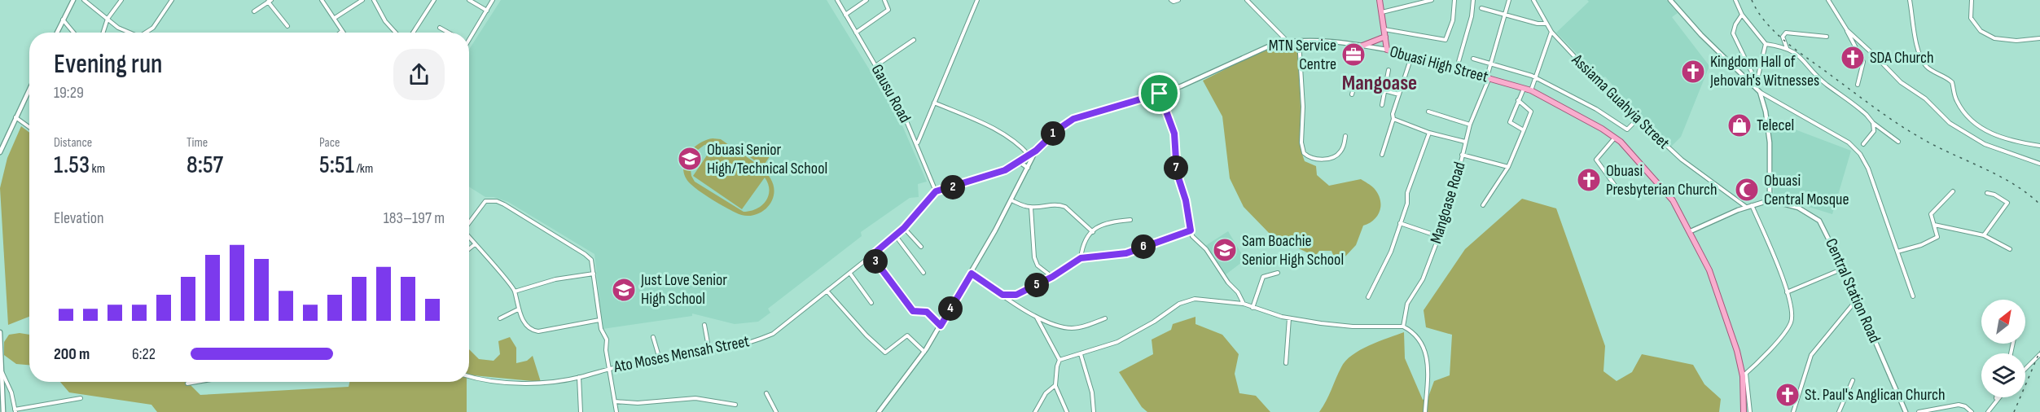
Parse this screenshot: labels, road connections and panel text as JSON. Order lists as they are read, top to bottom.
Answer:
{
  "streets": {
    "main road": ["Obuasi High Street"],
    "street": [
      "Gausu Road",
      "Assiama Guahyia Street",
      "Mangoase Road",
      "Central Station Road",
      "Ato Moses Mensah Street"
    ]
  },
  "crossings": [
    ["Obuasi High Street", "Mangoase Road"],
    ["Gausu Road", "Ato Moses Mensah Street"]
  ],
  "districts": ["Mangoase"],
  "places": {
    "office": ["MTN Service Centre"],
    "church": [
      "SDA Church",
      "Kingdom Hall of Jehovah's Witnesses",
      "Obuasi Presbyterian Church",
      "St. Paul's Anglican Church"
    ],
    "shop": ["Telecel"],
    "school or university": ["Obuasi Senior High/Technical School", "Sam Boachie Senior High School", "Just Love Senior High School"],
    "mosque": ["Obuasi Central Mosque"]
  },
  "north": "top right",
  "page": {
    "heading": ["Evening run", "19:29"],
    "stats": [
      ["Distance", "1.53 km"],
      ["Time", "8:57"],
      ["Pace", "5:51 /km"]
    ],
    "pins": [
      "1",
      "7",
      "2",
      "6",
      "3",
      "5",
      "4"
    ],
    "chart": ["Elevation", "183–197 m"],
    "list": [
      {
        "name": "200 m",
        "note": "6:22"
      }
    ]
  }
}
